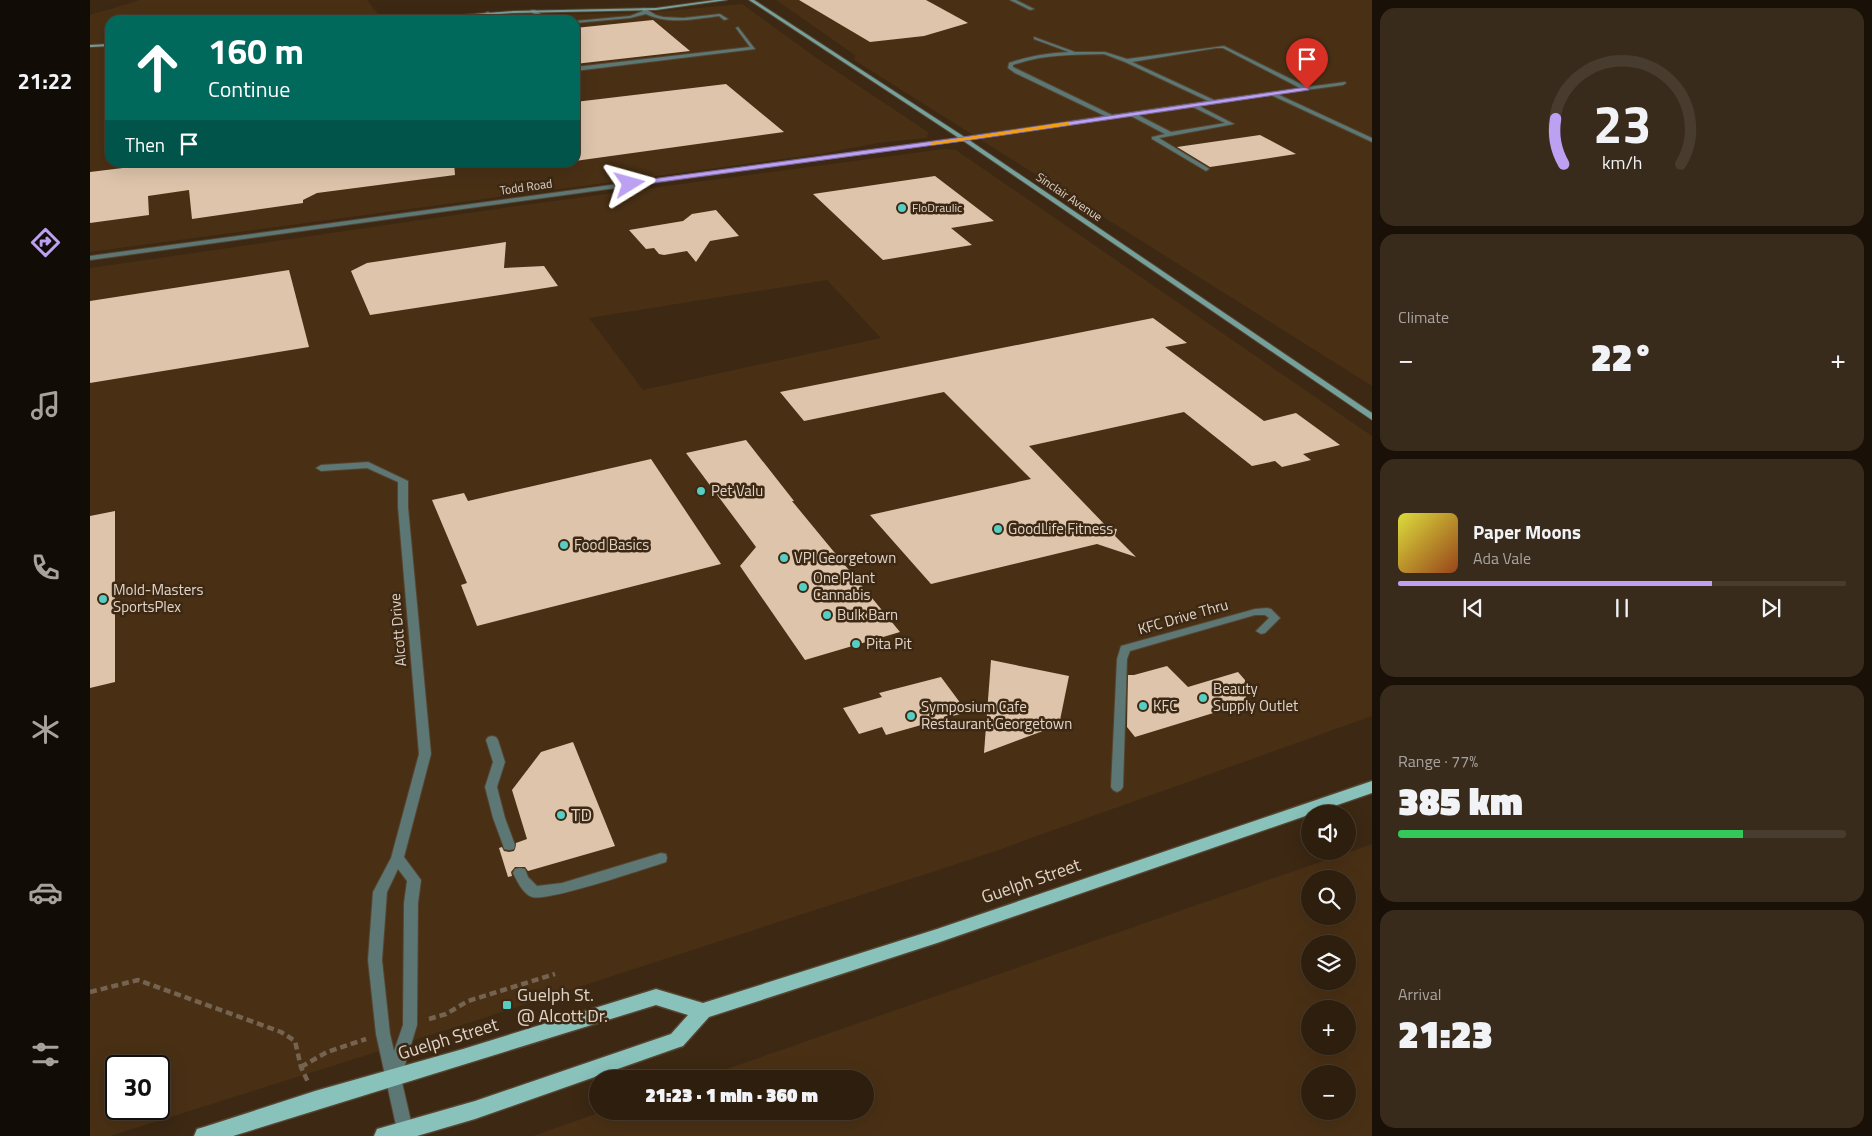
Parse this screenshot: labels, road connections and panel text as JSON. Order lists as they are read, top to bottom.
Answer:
{
  "streets": {
    "main road": ["Guelph Street"],
    "street": [
      "Todd Road",
      "Sinclair Avenue",
      "KFC Drive Thru",
      "Alcott Drive"
    ]
  },
  "crossings": [
    ["Todd Road", "Sinclair Avenue"],
    ["Alcott Drive", "Guelph Street"]
  ],
  "places": {
    "other": [
      "FloDraulic",
      "Pet Valu",
      "GoodLife Fitness",
      "Food Basics",
      "VPI Georgetown",
      "One Plant Cannabis",
      "Mold-Masters SportsPlex",
      "Bulk Barn",
      "Pita Pit",
      "Beauty Supply Outlet",
      "KFC",
      "Symposium Cafe Restaurant Georgetown",
      "TD"
    ],
    "transit": ["Guelph St. @ Alcott Dr."]
  },
  "page": {
    "tabs": "21:22",
    "turn": ["160 m", "Continue"],
    "then": "Then",
    "tile": [
      "Climate",
      ["Range · 77%", "385 km"],
      ["Arrival", "21:23"]
    ],
    "heat": ["−", "22°", "+"],
    "song": ["Paper Moons", "Ada Vale"],
    "map_buttons": ["+", "−"],
    "limit": "30",
    "trip": "21:23 · 1 min · 360 m",
    "gauge": ["23", "km/h"]
  }
}
